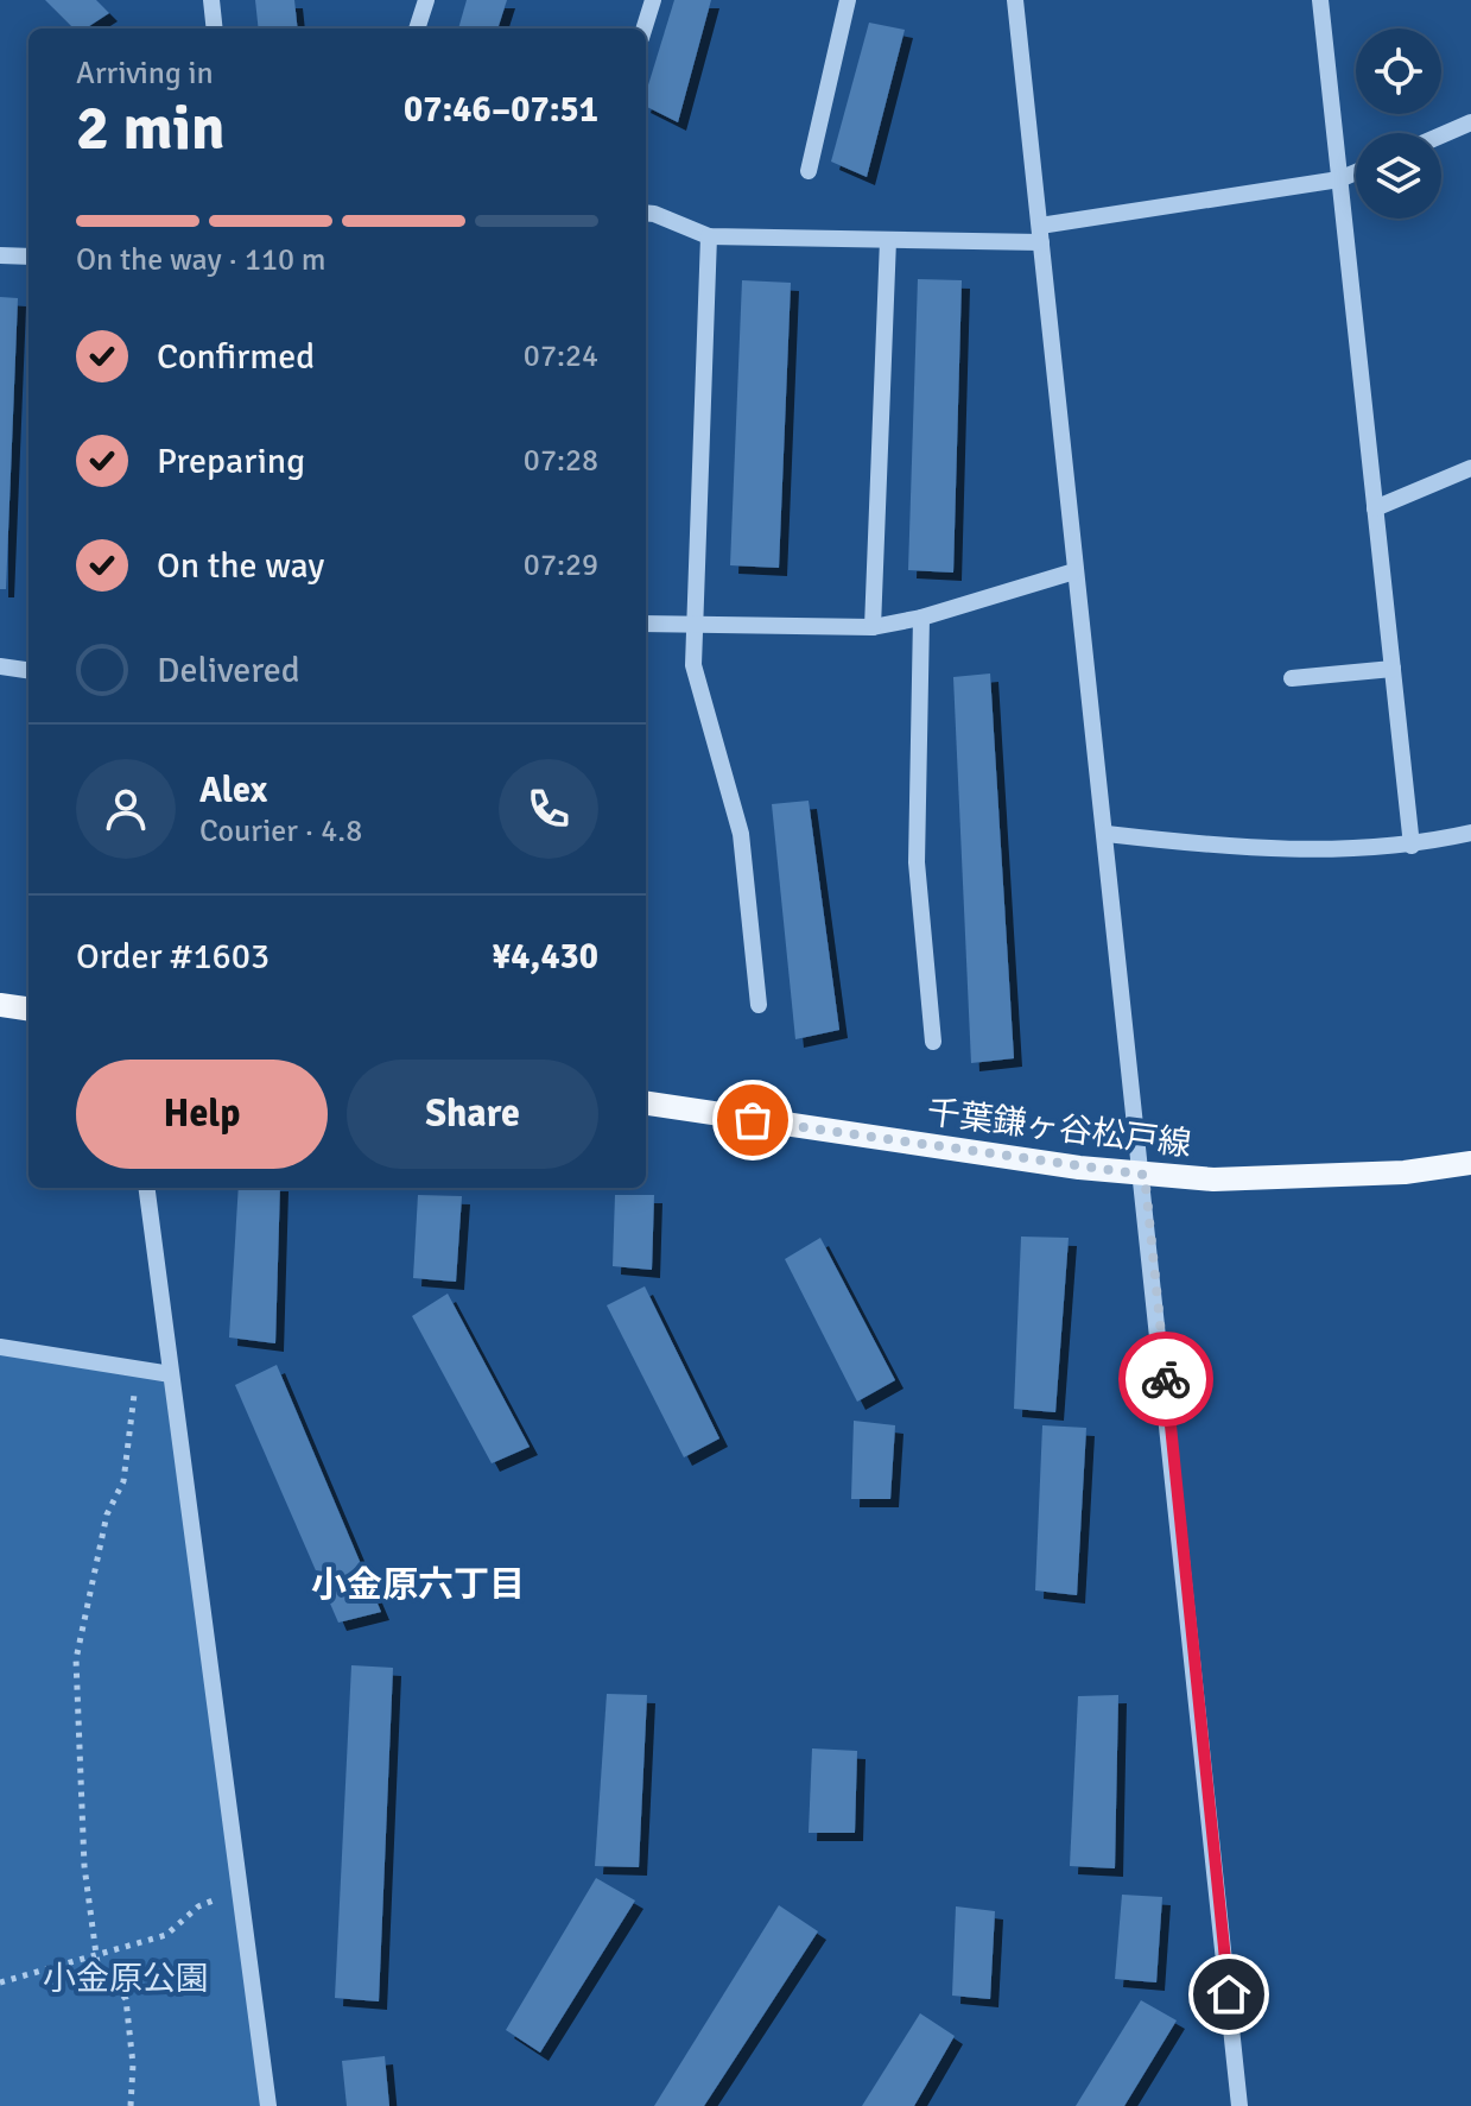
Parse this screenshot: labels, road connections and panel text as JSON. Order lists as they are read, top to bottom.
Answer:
{
  "streets": {
    "main road": ["千葉鎌ヶ谷松戸線"]
  },
  "districts": ["小金原六丁目"],
  "parks": ["小金原公園"],
  "page": {
    "heading": ["2 min", "Arriving in", "07:46–07:51"],
    "panel": [
      "Alex",
      "Courier · 4.8",
      "Order #1603",
      "¥4,430"
    ],
    "bar": "On the way · 110 m",
    "list": [
      ["Confirmed", "07:24"],
      ["Preparing", "07:28"],
      ["On the way", "07:29"],
      "Delivered"
    ],
    "buttons": ["Help", "Share"]
  }
}
